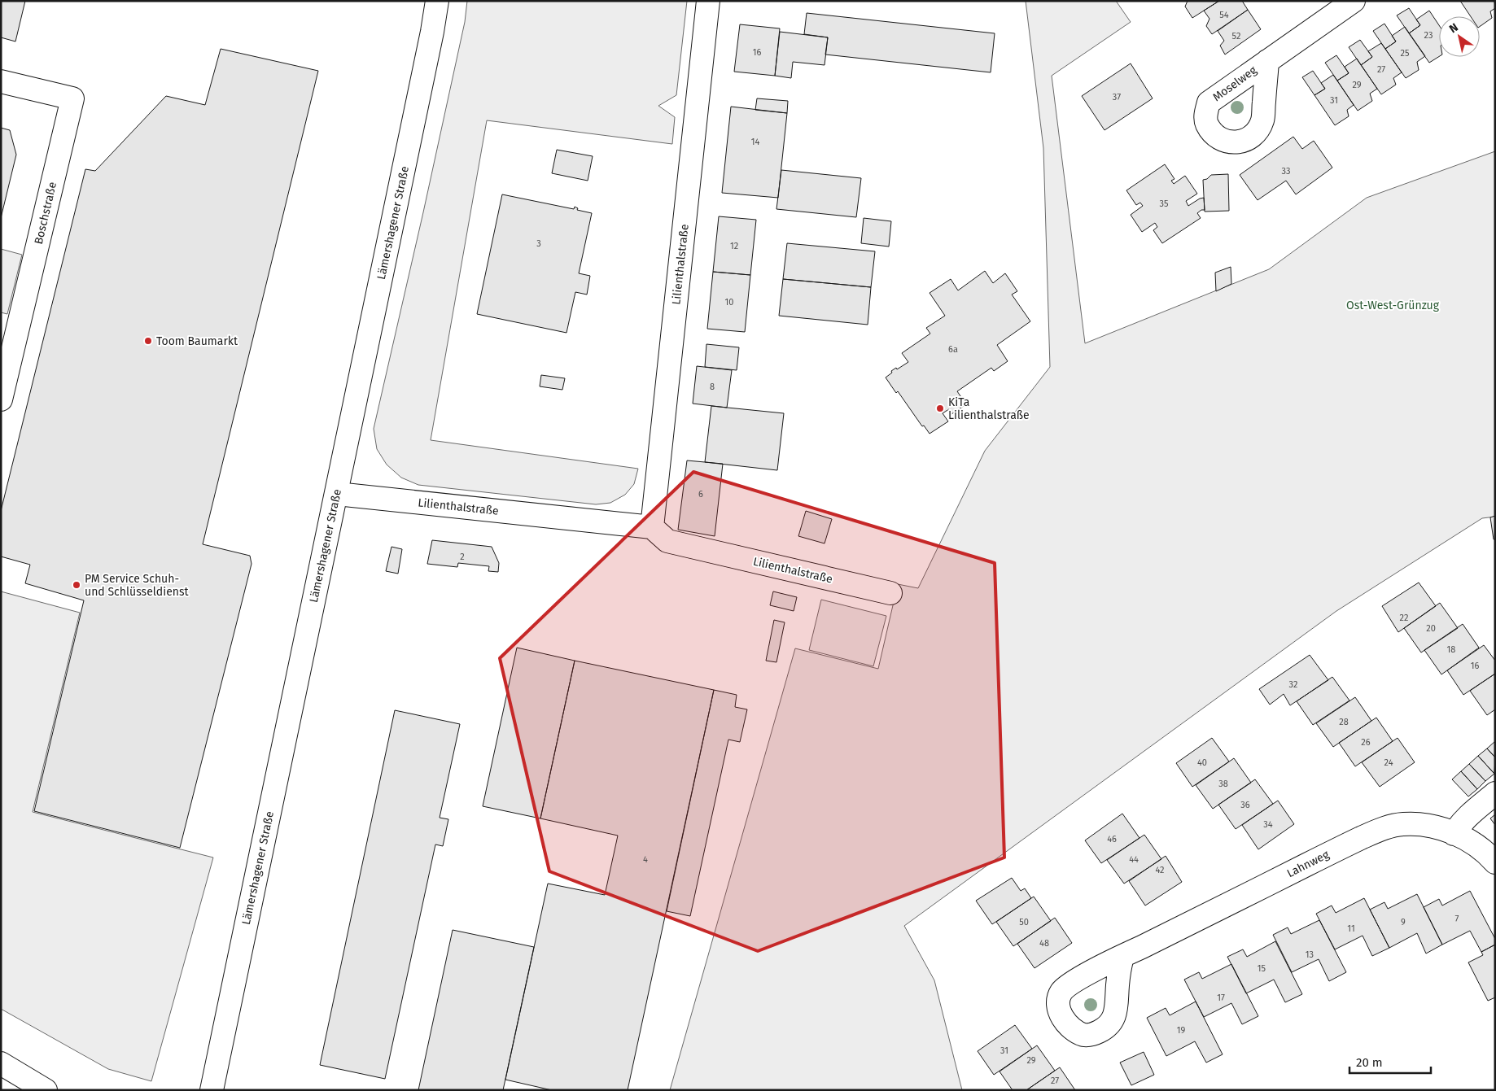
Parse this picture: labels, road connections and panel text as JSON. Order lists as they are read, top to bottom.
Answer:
{
  "streets": {
    "street": [
      "Moselweg",
      "Boschstraße",
      "Lämershagener Straße",
      "Lilienthalstraße",
      "Lahnweg"
    ]
  },
  "crossings": [
    ["Lämershagener Straße", "Lilienthalstraße"]
  ],
  "parks": ["Ost-West-Grünzug"],
  "places": ["Toom Baumarkt", "KiTa Lilienthalstraße", "PM Service Schuh- und Schlüsseldienst"],
  "house_numbers": [
    "54",
    "23",
    "52",
    "16",
    "25",
    "27",
    "29",
    "37",
    "31",
    "14",
    "33",
    "35",
    "3",
    "12",
    "10",
    "6a",
    "8",
    "6",
    "2",
    "22",
    "20",
    "18",
    "16",
    "32",
    "28",
    "26",
    "40",
    "24",
    "38",
    "36",
    "34",
    "46",
    "4",
    "44",
    "42",
    "7",
    "50",
    "9",
    "11",
    "48",
    "13",
    "15",
    "17",
    "19",
    "31",
    "29",
    "27"
  ],
  "scale_bar": "20 m",
  "north": "top left"
}
